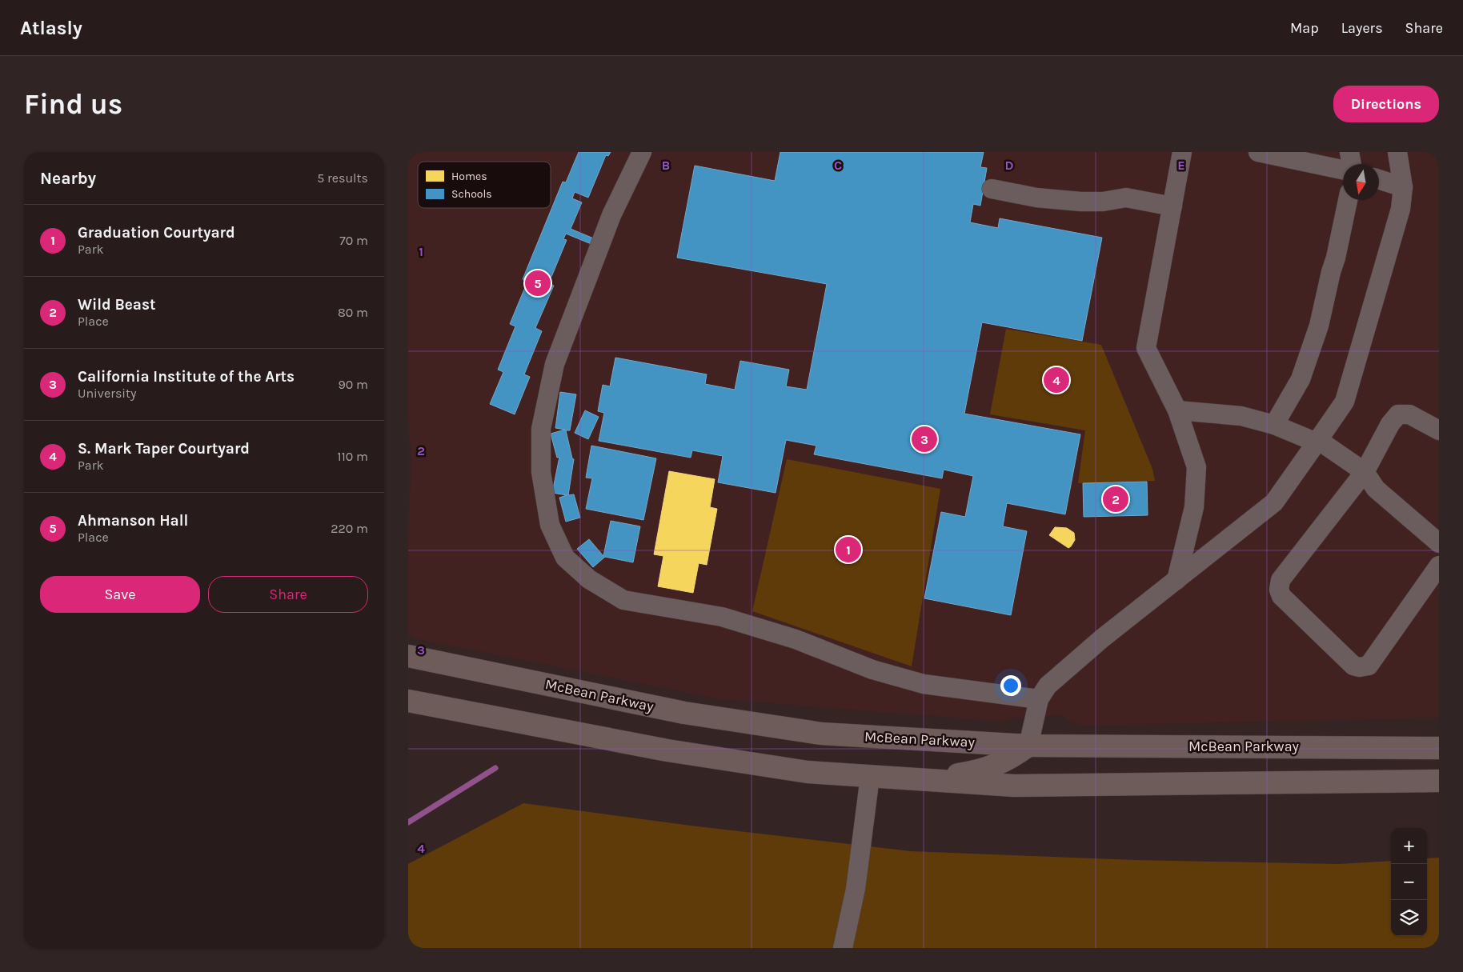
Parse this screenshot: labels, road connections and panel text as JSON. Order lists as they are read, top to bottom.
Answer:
{
  "streets": {
    "main road": ["McBean Parkway"]
  },
  "legend": ["Homes", "Schools"],
  "north": "bottom",
  "page": {
    "header": "Atlasly",
    "nav": ["Map", "Layers", "Share"],
    "buttons": [
      "Directions",
      ["Save", "Share"]
    ],
    "title": "Find us",
    "heading": ["Nearby", "5 results"],
    "list": [
      {
        "mark": "1",
        "name": "Graduation Courtyard",
        "note": "Park",
        "value": "70 m"
      },
      {
        "mark": "2",
        "name": "Wild Beast",
        "note": "Place",
        "value": "80 m"
      },
      {
        "mark": "3",
        "name": "California Institute of the Arts",
        "note": "University",
        "value": "90 m"
      },
      {
        "mark": "4",
        "name": "S. Mark Taper Courtyard",
        "note": "Park",
        "value": "110 m"
      },
      {
        "mark": "5",
        "name": "Ahmanson Hall",
        "note": "Place",
        "value": "220 m"
      }
    ],
    "pins": [
      "5",
      "4",
      "3",
      "2",
      "1"
    ],
    "map_buttons": ["+", "−"]
  },
  "grid": {
    "columns": [
      "B",
      "C",
      "D",
      "E"
    ],
    "rows": [
      "1",
      "2",
      "3",
      "4"
    ]
  }
}
